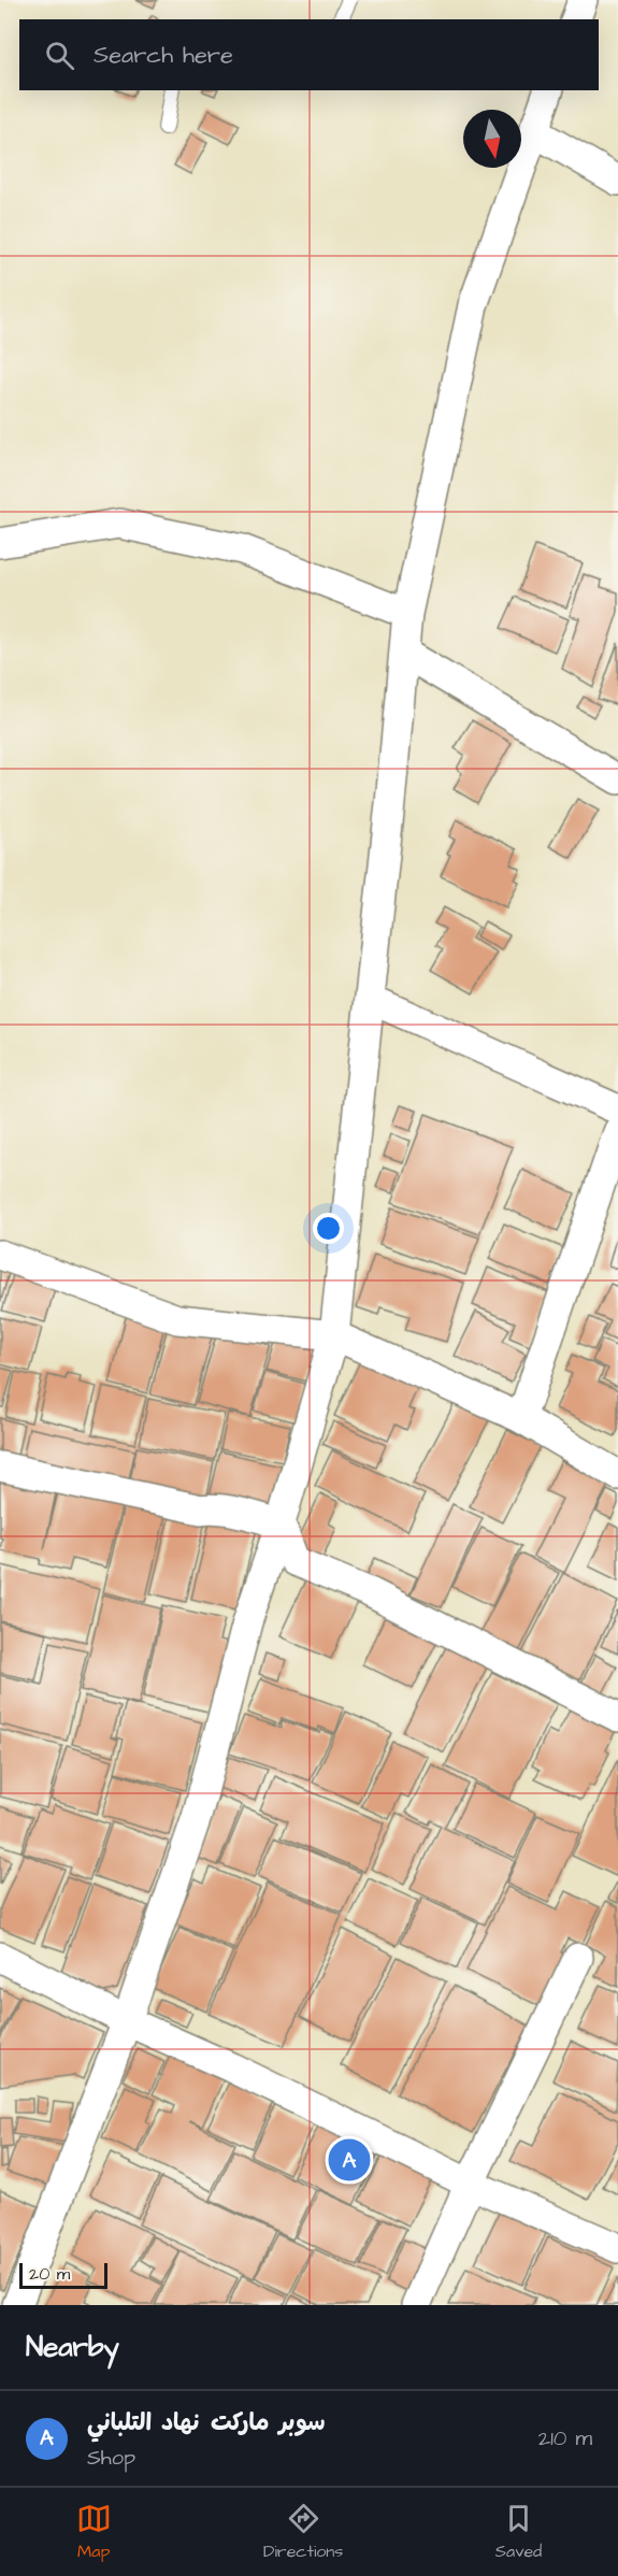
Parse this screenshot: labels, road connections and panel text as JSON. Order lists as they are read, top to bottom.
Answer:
{
  "scale_bar": "20 m",
  "north": "bottom",
  "page": {
    "search": "Search here",
    "pins": "A",
    "scale": "20 m",
    "heading": "Nearby",
    "list": [
      {
        "mark": "A",
        "name": "سوبر ماركت نهاد التلباني",
        "note": "Shop",
        "value": "210 m"
      }
    ],
    "nav": ["Map", "Directions", "Saved"]
  }
}
